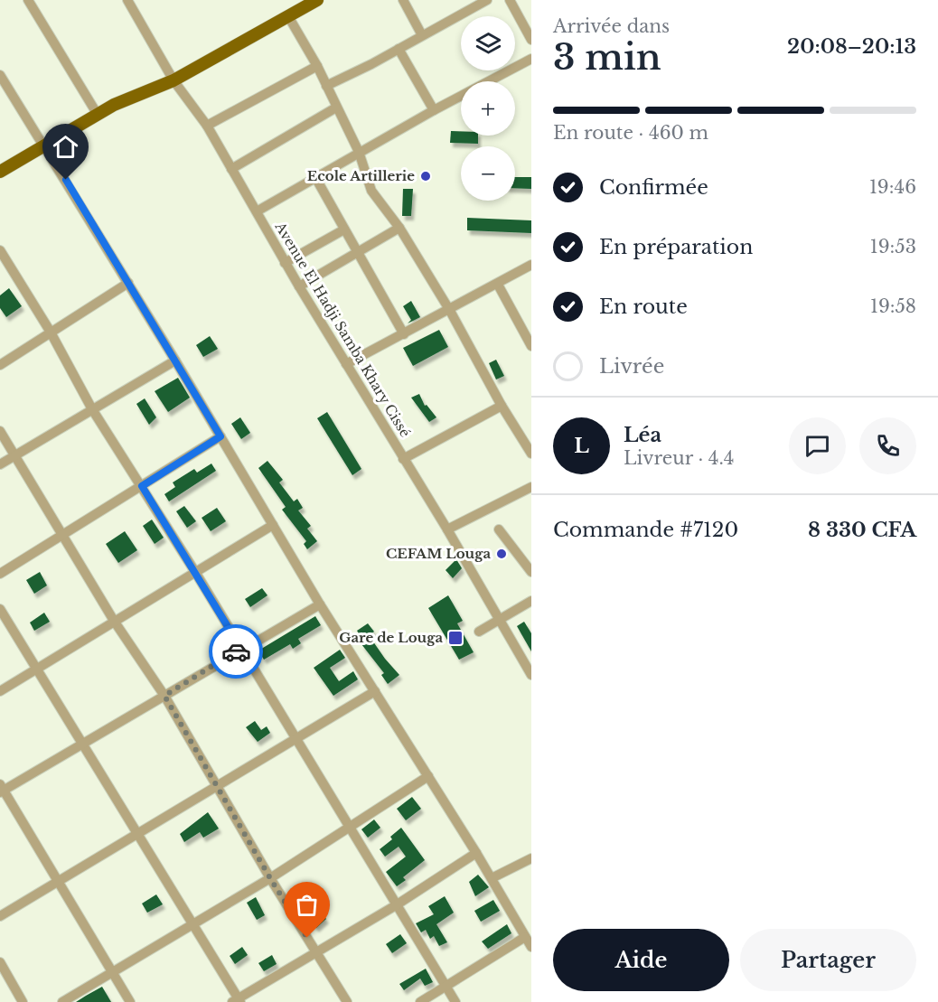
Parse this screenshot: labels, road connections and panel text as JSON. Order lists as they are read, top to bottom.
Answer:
{
  "streets": {
    "street": ["Avenue El Hadji Samba Khary Cissé"]
  },
  "places": {
    "other": ["Ecole Artillerie", "CEFAM Louga"],
    "transit": ["Gare de Louga"]
  },
  "page": {
    "heading": ["3 min", "Arrivée dans", "20:08–20:13"],
    "panel": [
      "Léa",
      "Livreur · 4.4",
      "Commande #7120",
      "8 330 CFA"
    ],
    "map_buttons": ["+", "−"],
    "bar": "En route · 460 m",
    "list": [
      ["Confirmée", "19:46"],
      ["En préparation", "19:53"],
      ["En route", "19:58"],
      "Livrée"
    ],
    "round": "L",
    "buttons": ["Aide", "Partager"]
  }
}
